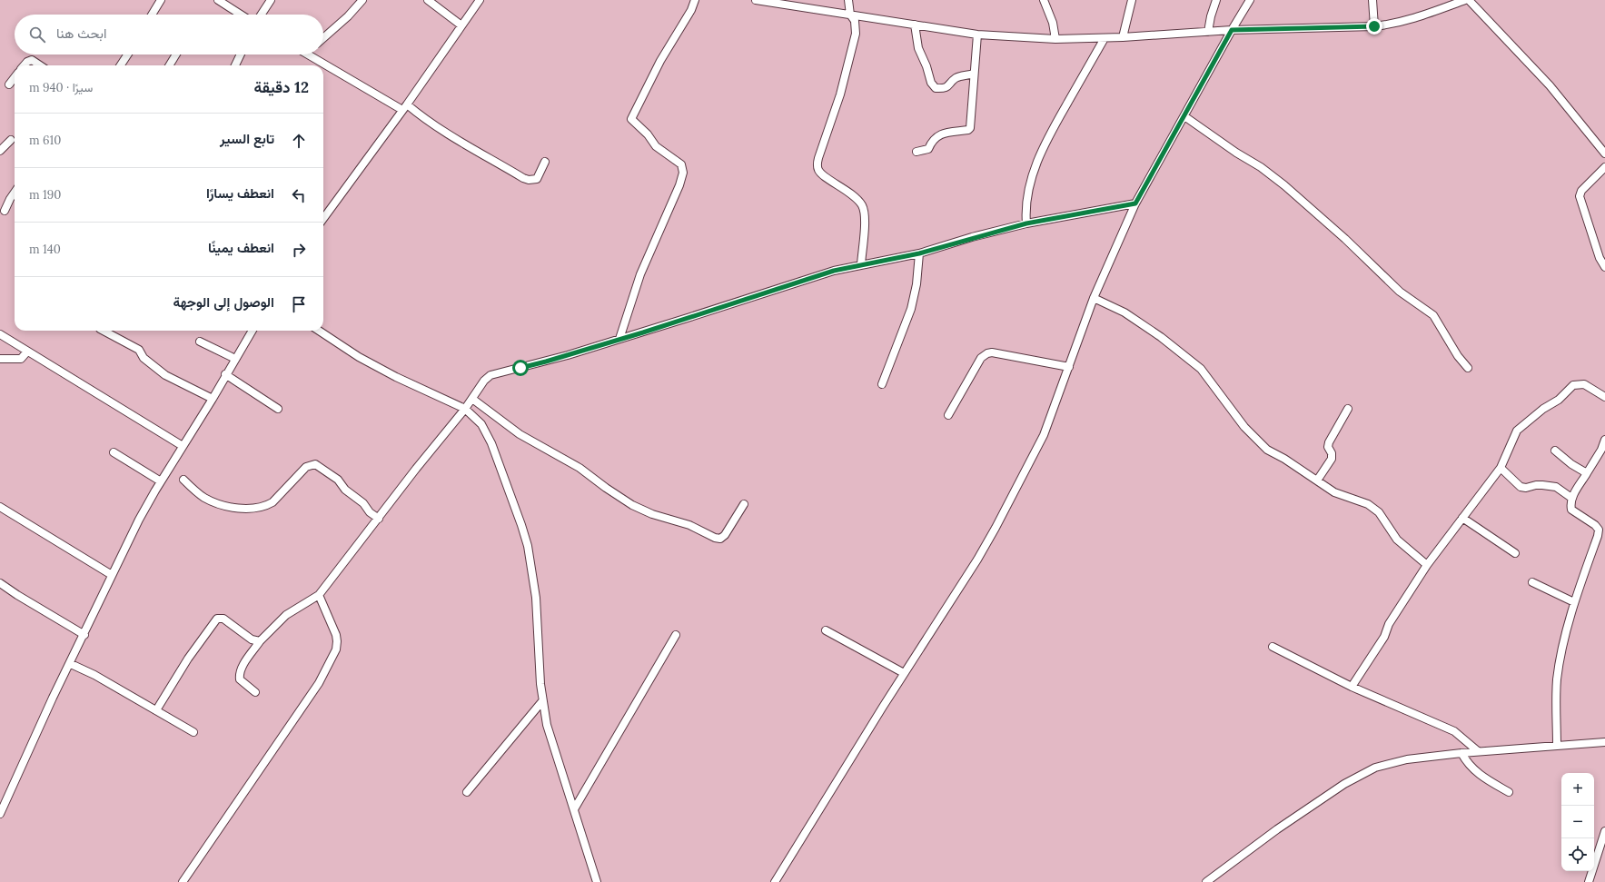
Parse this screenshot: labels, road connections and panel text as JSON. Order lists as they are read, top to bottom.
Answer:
{
  "page": {
    "search": "ابحث هنا",
    "heading": ["12 دقيقة", "سيرًا · 940 m"],
    "list": [
      ["تابع السير", "610 m"],
      ["انعطف يسارًا", "190 m"],
      ["انعطف يمينًا", "140 m"],
      "الوصول إلى الوجهة"
    ],
    "map_buttons": ["+", "−"]
  }
}
